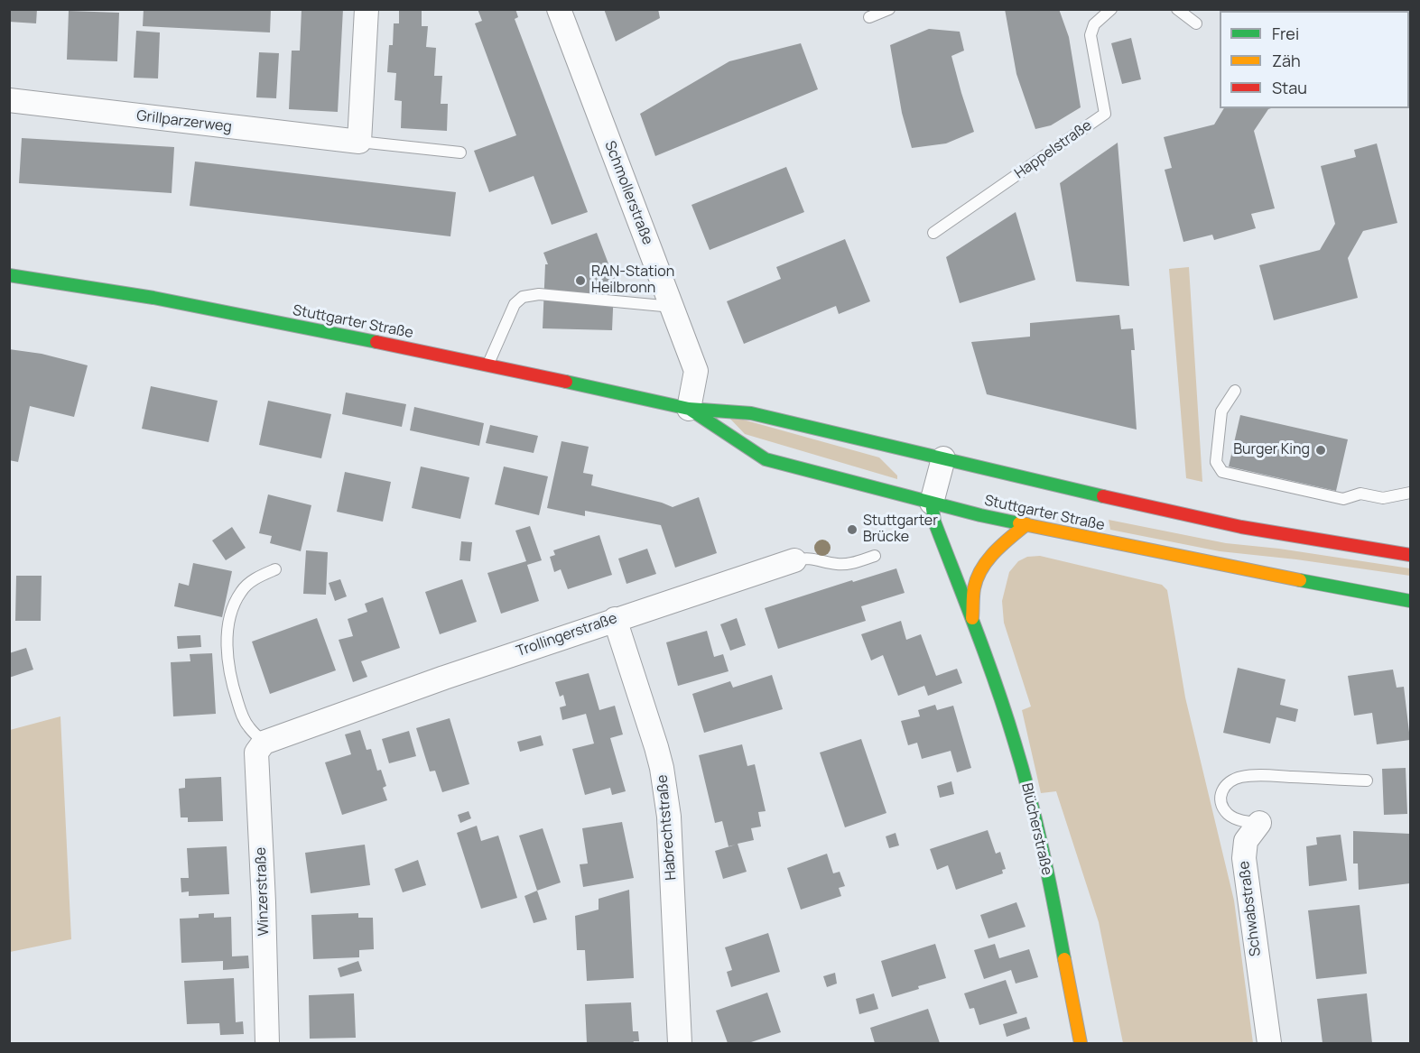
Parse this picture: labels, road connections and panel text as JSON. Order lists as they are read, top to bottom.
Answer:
{
  "streets": {
    "main road": ["Stuttgarter Straße", "Blücherstraße"],
    "street": [
      "Grillparzerweg",
      "Schmollerstraße",
      "Trollingerstraße",
      "Habrechtstraße",
      "Winzerstraße",
      "Schwabstraße"
    ],
    "lane": ["Happelstraße"]
  },
  "crossings": [
    ["Schmollerstraße", "Stuttgarter Straße"],
    ["Stuttgarter Straße", "Blücherstraße"],
    ["Trollingerstraße", "Habrechtstraße"],
    ["Trollingerstraße", "Winzerstraße"]
  ],
  "places": ["RAN-Station Heilbronn", "Burger King", "Stuttgarter Brücke"],
  "legend": ["Frei", "Zäh", "Stau"]
}
